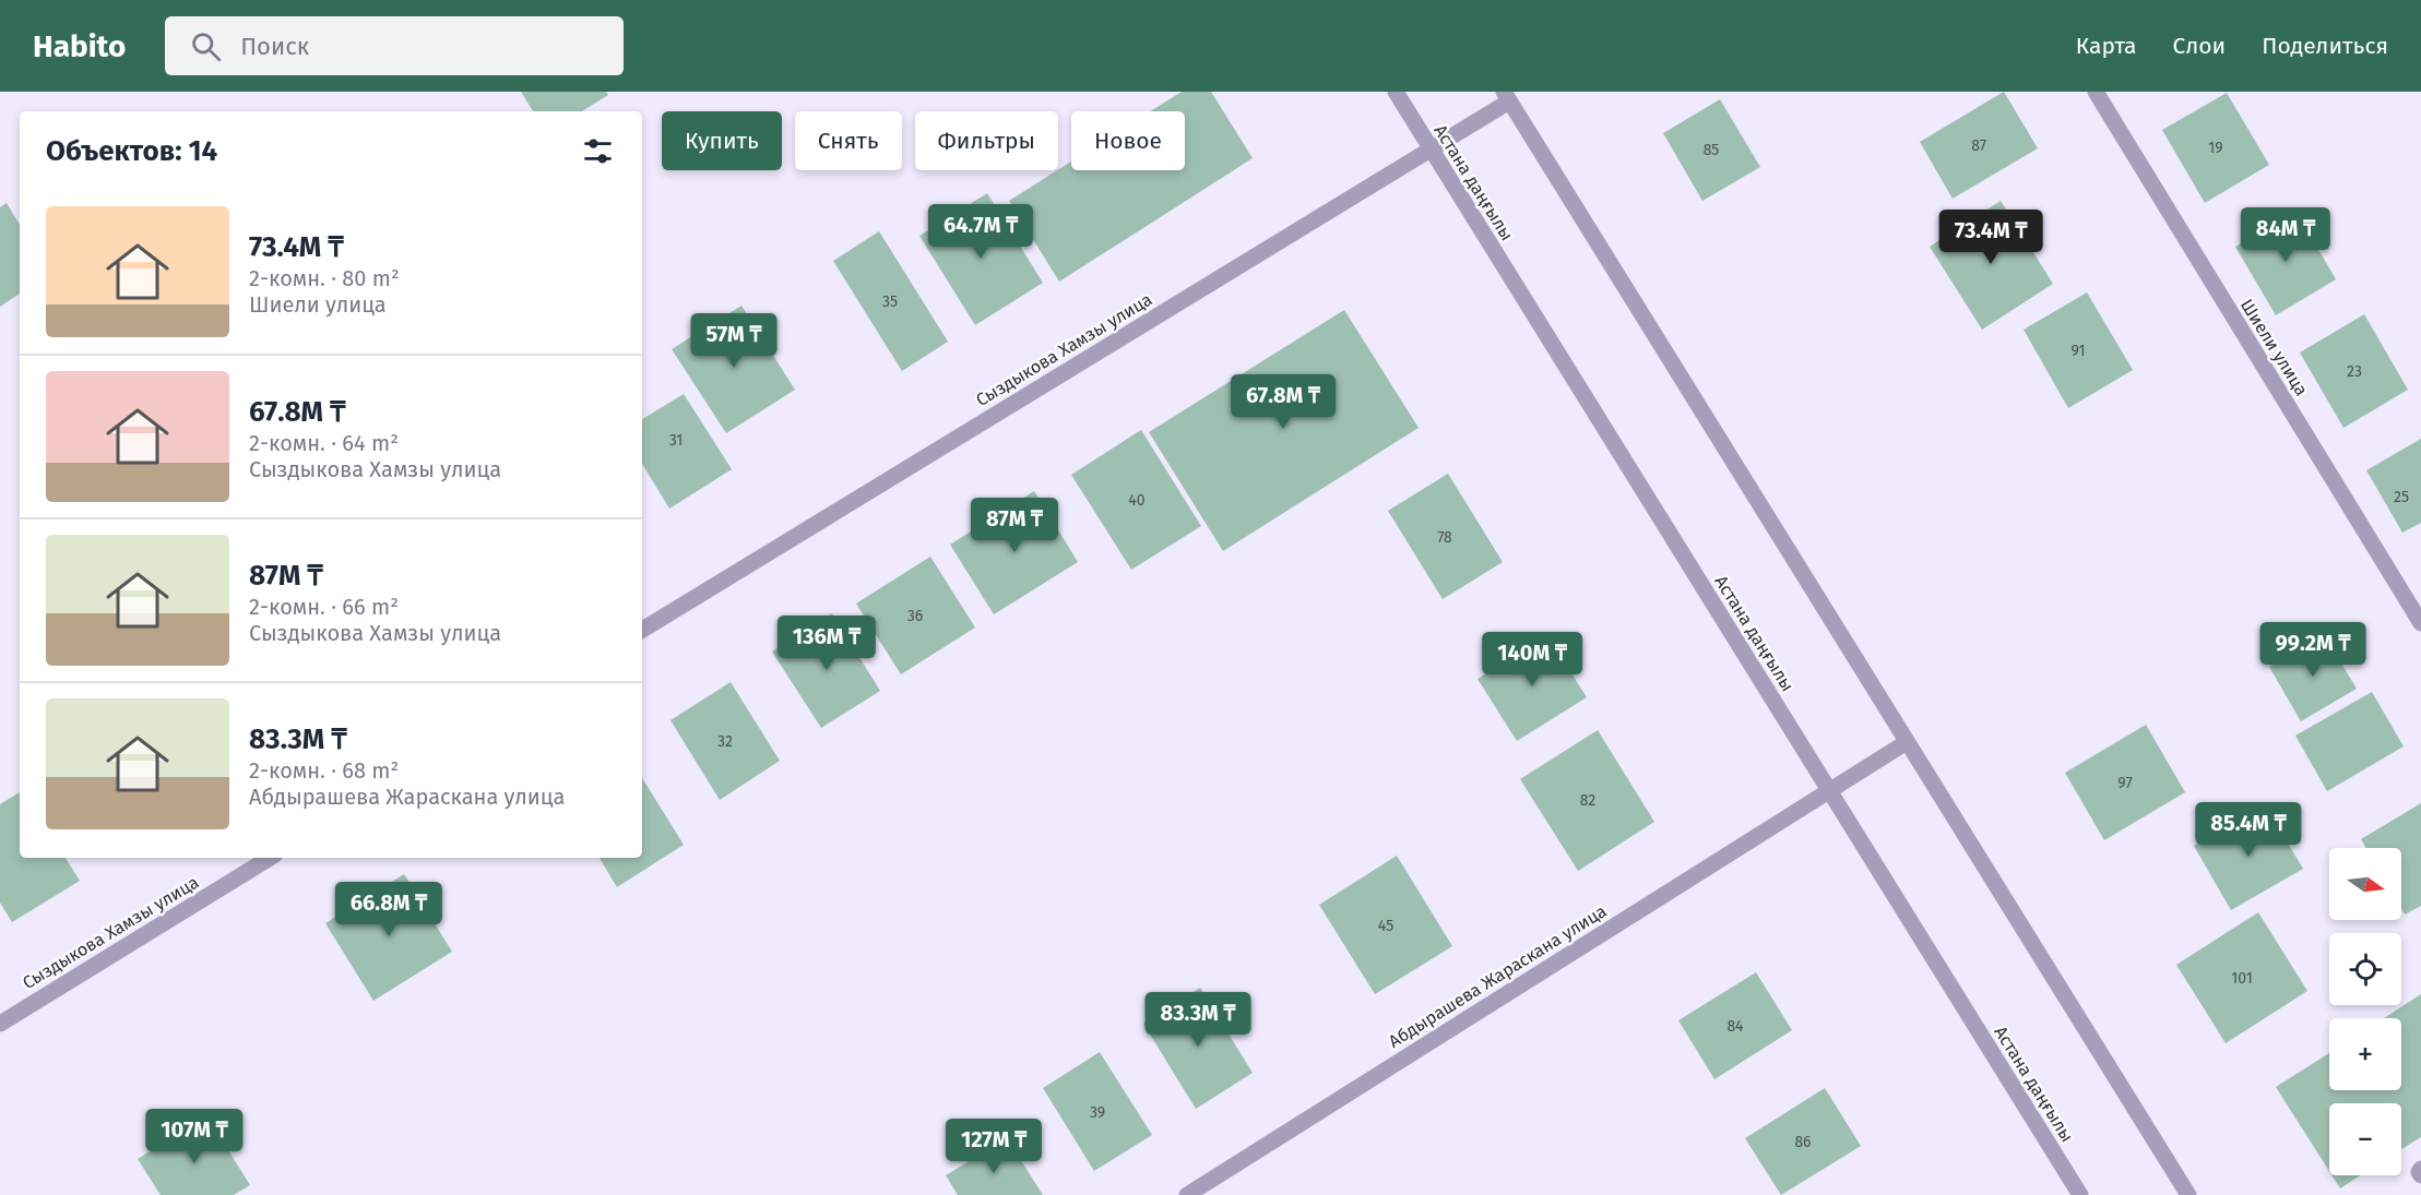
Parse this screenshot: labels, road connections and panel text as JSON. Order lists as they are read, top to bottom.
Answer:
{
  "streets": {
    "street": [
      "Астана даңғылы",
      "Шиели улица",
      "Сыздыкова Хамзы улица",
      "Абдырашева Жараскана улица"
    ]
  },
  "crossings": [
    ["Астана даңғылы", "Сыздыкова Хамзы улица"],
    ["Астана даңғылы", "Абдырашева Жараскана улица"]
  ],
  "house_numbers": [
    "87",
    "19",
    "85",
    "35",
    "91",
    "23",
    "31",
    "25",
    "40",
    "78",
    "36",
    "32",
    "97",
    "82",
    "45",
    "101",
    "84",
    "39",
    "86"
  ],
  "north": "right",
  "page": {
    "header": "Habito",
    "search": "Поиск",
    "nav": ["Карта", "Слои", "Поделиться"],
    "chip": [
      "Купить",
      "Снять",
      "Фильтры",
      "Новое"
    ],
    "heading": "Объектов: 14",
    "list": [
      {
        "name": "73.4M ₸",
        "note": "2-комн. · 80 m² · Шиели улица"
      },
      {
        "name": "67.8M ₸",
        "note": "2-комн. · 64 m² · Сыздыкова Хамзы улица"
      },
      {
        "name": "87M ₸",
        "note": "2-комн. · 66 m² · Сыздыкова Хамзы улица"
      },
      {
        "name": "83.3M ₸",
        "note": "2-комн. · 68 m² · Абдырашева Жараскана улица"
      }
    ],
    "price": [
      "64.7M ₸",
      "84M ₸",
      "73.4M ₸",
      "57M ₸",
      "67.8M ₸",
      "87M ₸",
      "136M ₸",
      "99.2M ₸",
      "140M ₸",
      "85.4M ₸",
      "66.8M ₸",
      "83.3M ₸",
      "107M ₸",
      "127M ₸"
    ],
    "map_buttons": ["+", "−"]
  }
}
